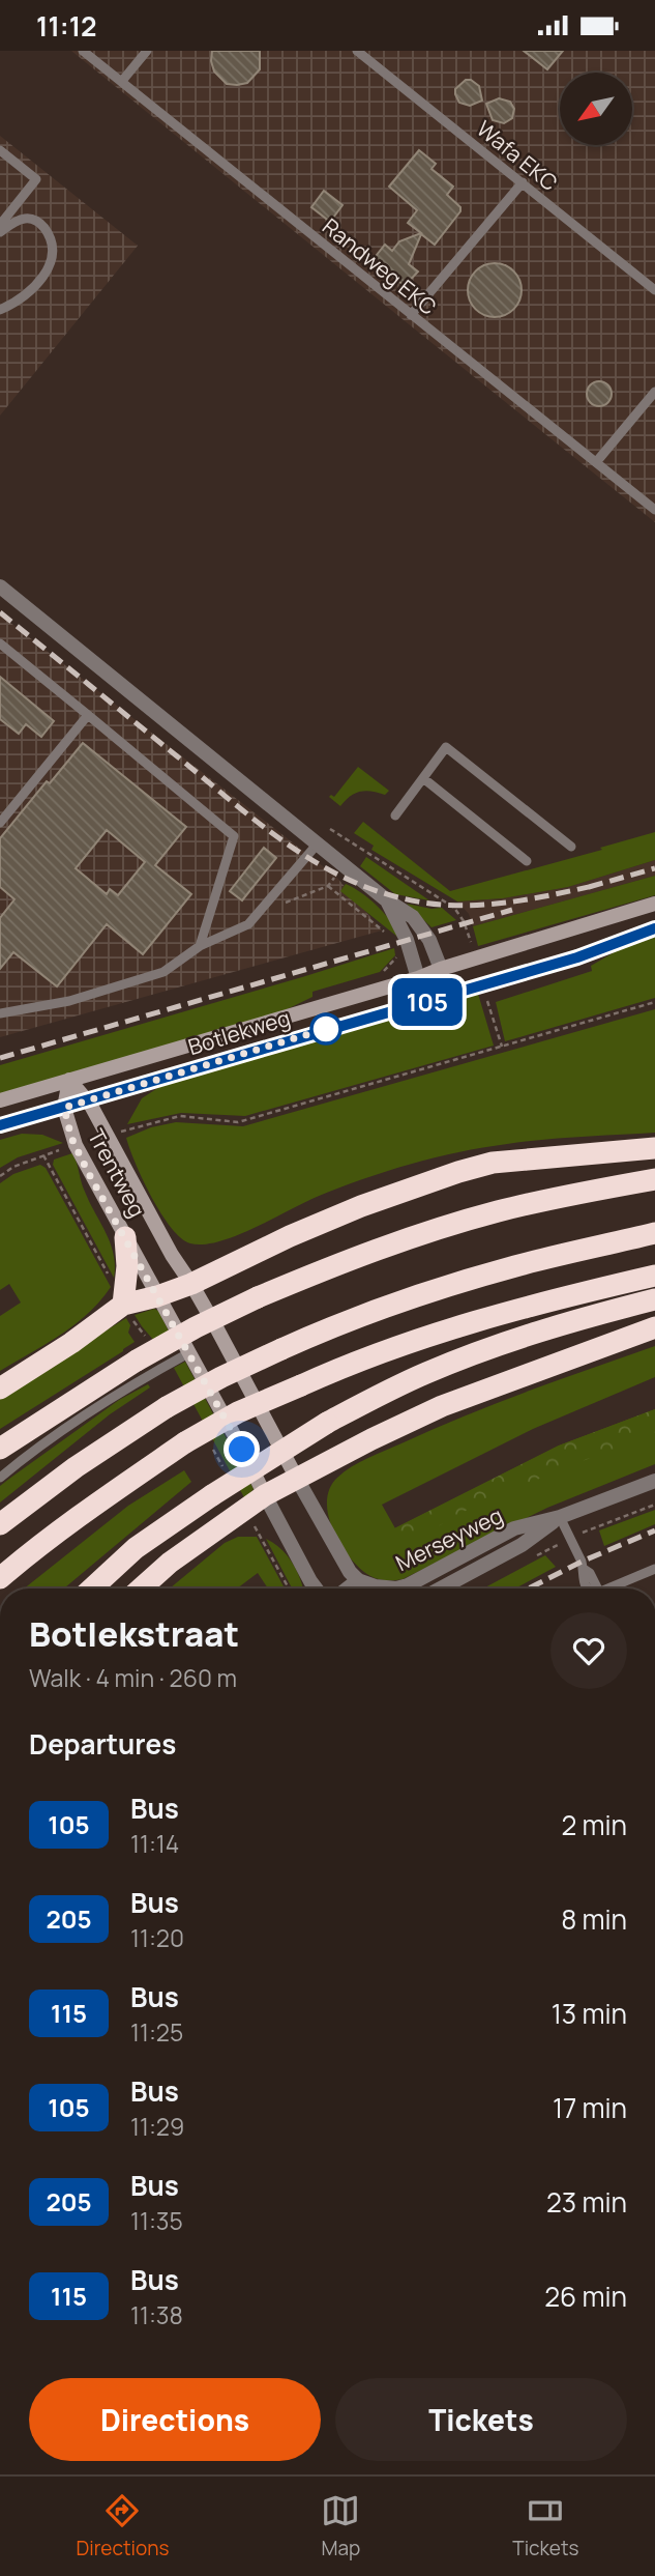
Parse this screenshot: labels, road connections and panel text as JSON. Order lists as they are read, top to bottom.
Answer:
{
  "streets": {
    "main road": ["Botlekweg", "Trentweg"],
    "street": ["Merseyweg"],
    "lane": ["Wafa EKC", "Randweg EKC"]
  },
  "crossings": [
    ["Botlekweg", "Trentweg"],
    ["Trentweg", "Merseyweg"]
  ],
  "lines": ["bus line 105"],
  "north": "bottom left",
  "page": {
    "status": "11:12",
    "on_map": "105",
    "heading": [
      ["Botlekstraat", "Walk · 4 min · 260 m"],
      "Departures"
    ],
    "list": [
      {
        "mark": "105",
        "name": "Bus",
        "note": "11:14",
        "value": "2 min"
      },
      {
        "mark": "205",
        "name": "Bus",
        "note": "11:20",
        "value": "8 min"
      },
      {
        "mark": "115",
        "name": "Bus",
        "note": "11:25",
        "value": "13 min"
      },
      {
        "mark": "105",
        "name": "Bus",
        "note": "11:29",
        "value": "17 min"
      },
      {
        "mark": "205",
        "name": "Bus",
        "note": "11:35",
        "value": "23 min"
      },
      {
        "mark": "115",
        "name": "Bus",
        "note": "11:38",
        "value": "26 min"
      }
    ],
    "buttons": ["Directions", "Tickets"],
    "tabs": ["Directions", "Map", "Tickets"]
  }
}
